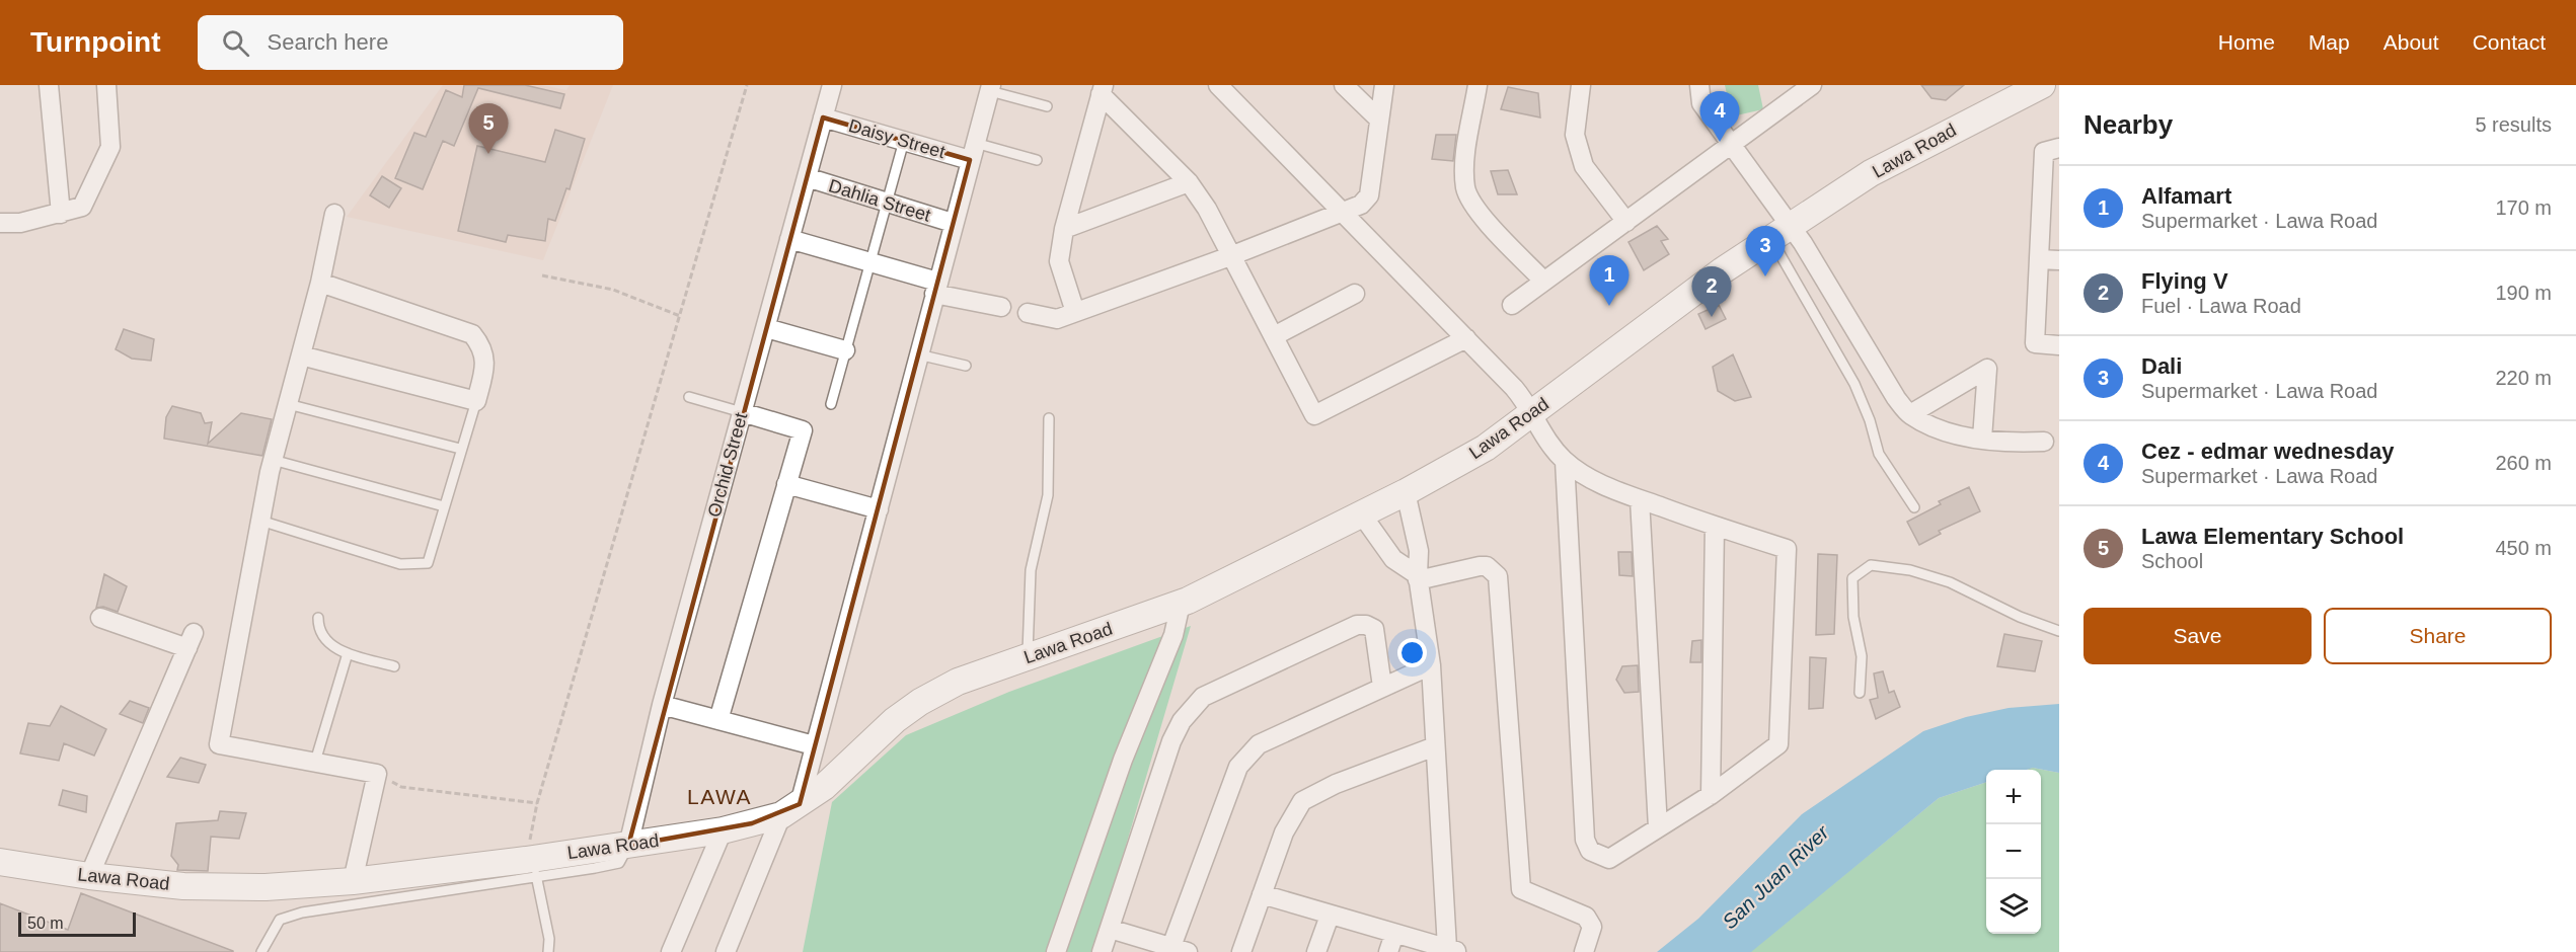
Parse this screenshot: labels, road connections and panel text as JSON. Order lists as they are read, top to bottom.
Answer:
{
  "streets": {
    "main road": ["Lawa Road"],
    "street": ["Daisy Street", "Dahlia Street", "Orchid Street"]
  },
  "crossings": [
    ["Daisy Street", "Orchid Street"],
    ["Lawa Road", "Orchid Street"],
    ["Dahlia Street", "Orchid Street"]
  ],
  "districts": ["LAWA"],
  "water": ["San Juan River"],
  "scale_bar": "50 m",
  "page": {
    "header": "Turnpoint",
    "search": "Search here",
    "nav": [
      "Home",
      "Map",
      "About",
      "Contact"
    ],
    "heading": ["Nearby", "5 results"],
    "pins": [
      "4",
      "5",
      "3",
      "1",
      "2"
    ],
    "list": [
      {
        "mark": "1",
        "name": "Alfamart",
        "note": "Supermarket · Lawa Road",
        "value": "170 m"
      },
      {
        "mark": "2",
        "name": "Flying V",
        "note": "Fuel · Lawa Road",
        "value": "190 m"
      },
      {
        "mark": "3",
        "name": "Dali",
        "note": "Supermarket · Lawa Road",
        "value": "220 m"
      },
      {
        "mark": "4",
        "name": "Cez - edmar wednesday",
        "note": "Supermarket · Lawa Road",
        "value": "260 m"
      },
      {
        "mark": "5",
        "name": "Lawa Elementary School",
        "note": "School",
        "value": "450 m"
      }
    ],
    "buttons": ["Save", "Share"],
    "map_buttons": ["+", "−"],
    "scale": "50 m"
  }
}
